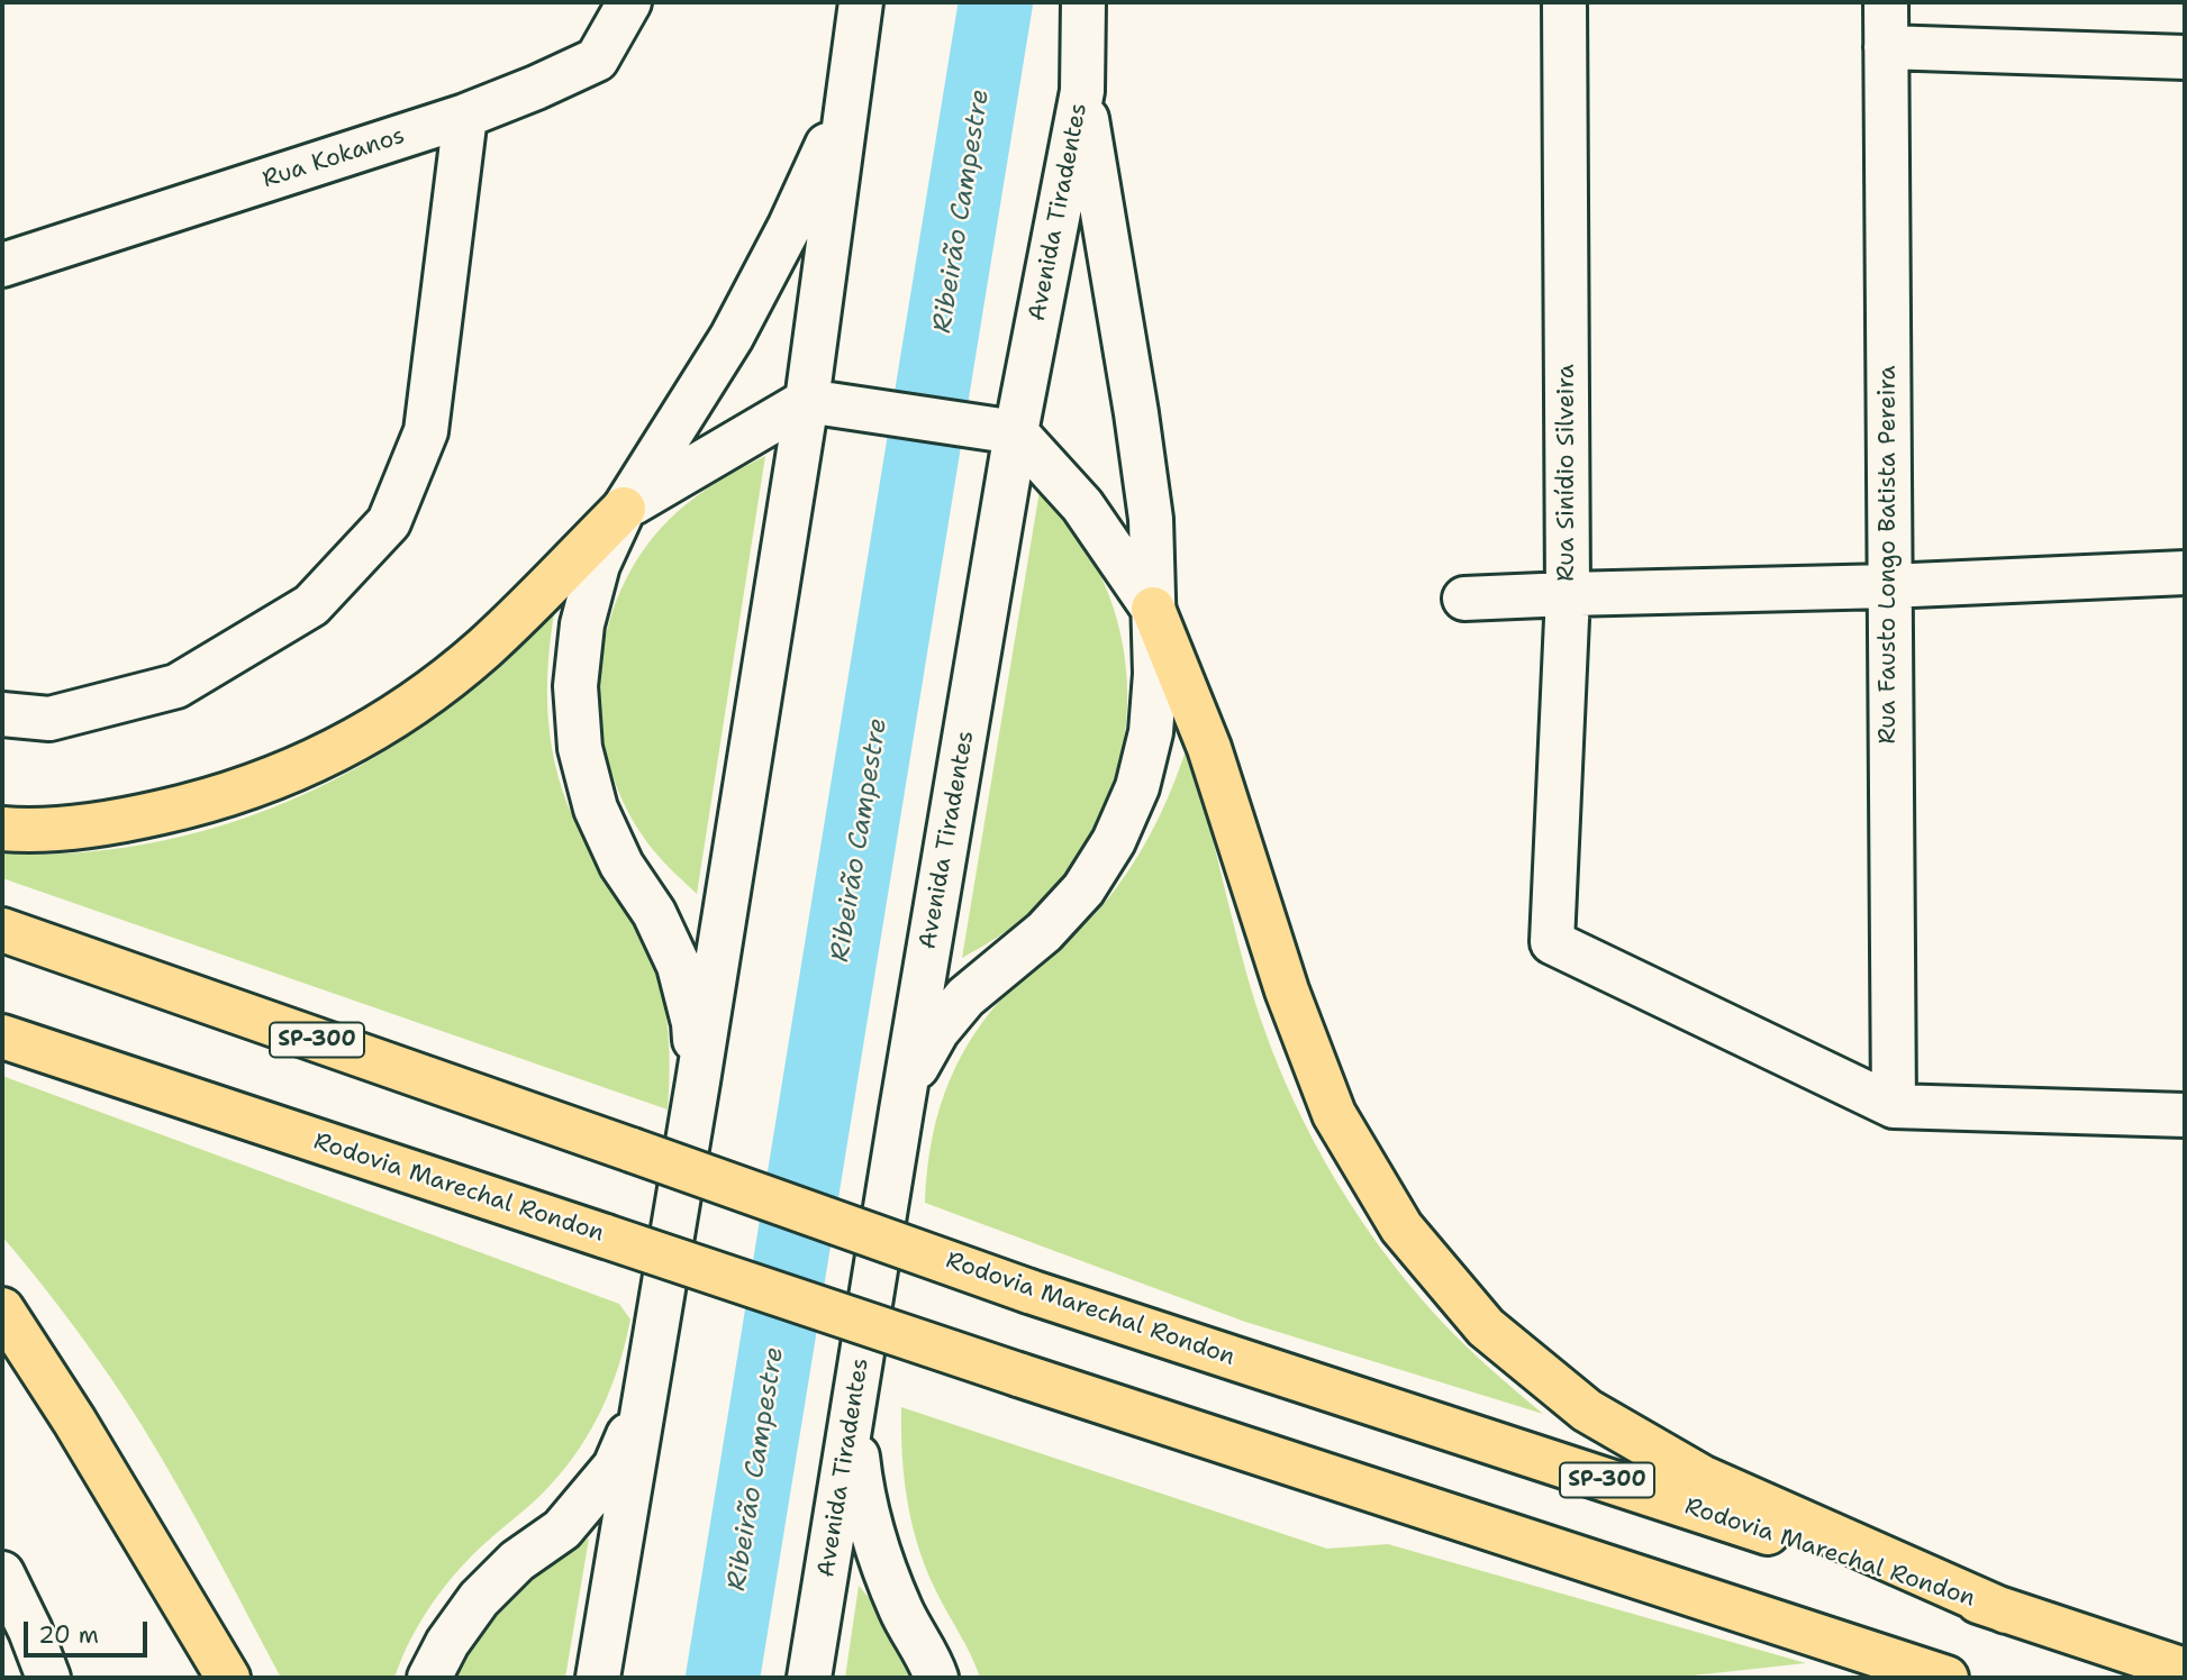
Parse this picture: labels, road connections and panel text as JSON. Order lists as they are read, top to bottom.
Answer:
{
  "streets": {
    "highway": ["SP-300", "Rodovia Marechal Rondon"],
    "main road": [
      "Rua Kokanos",
      "Avenida Tiradentes",
      "Rua Sinídio Silveira",
      "Rua Fausto Longo Batista Pereira"
    ]
  },
  "crossings": [
    ["Rua Sinídio Silveira", "Rua Fausto Longo Batista Pereira"]
  ],
  "water": ["Ribeirão Campestre"],
  "scale_bar": "20 m"
}
